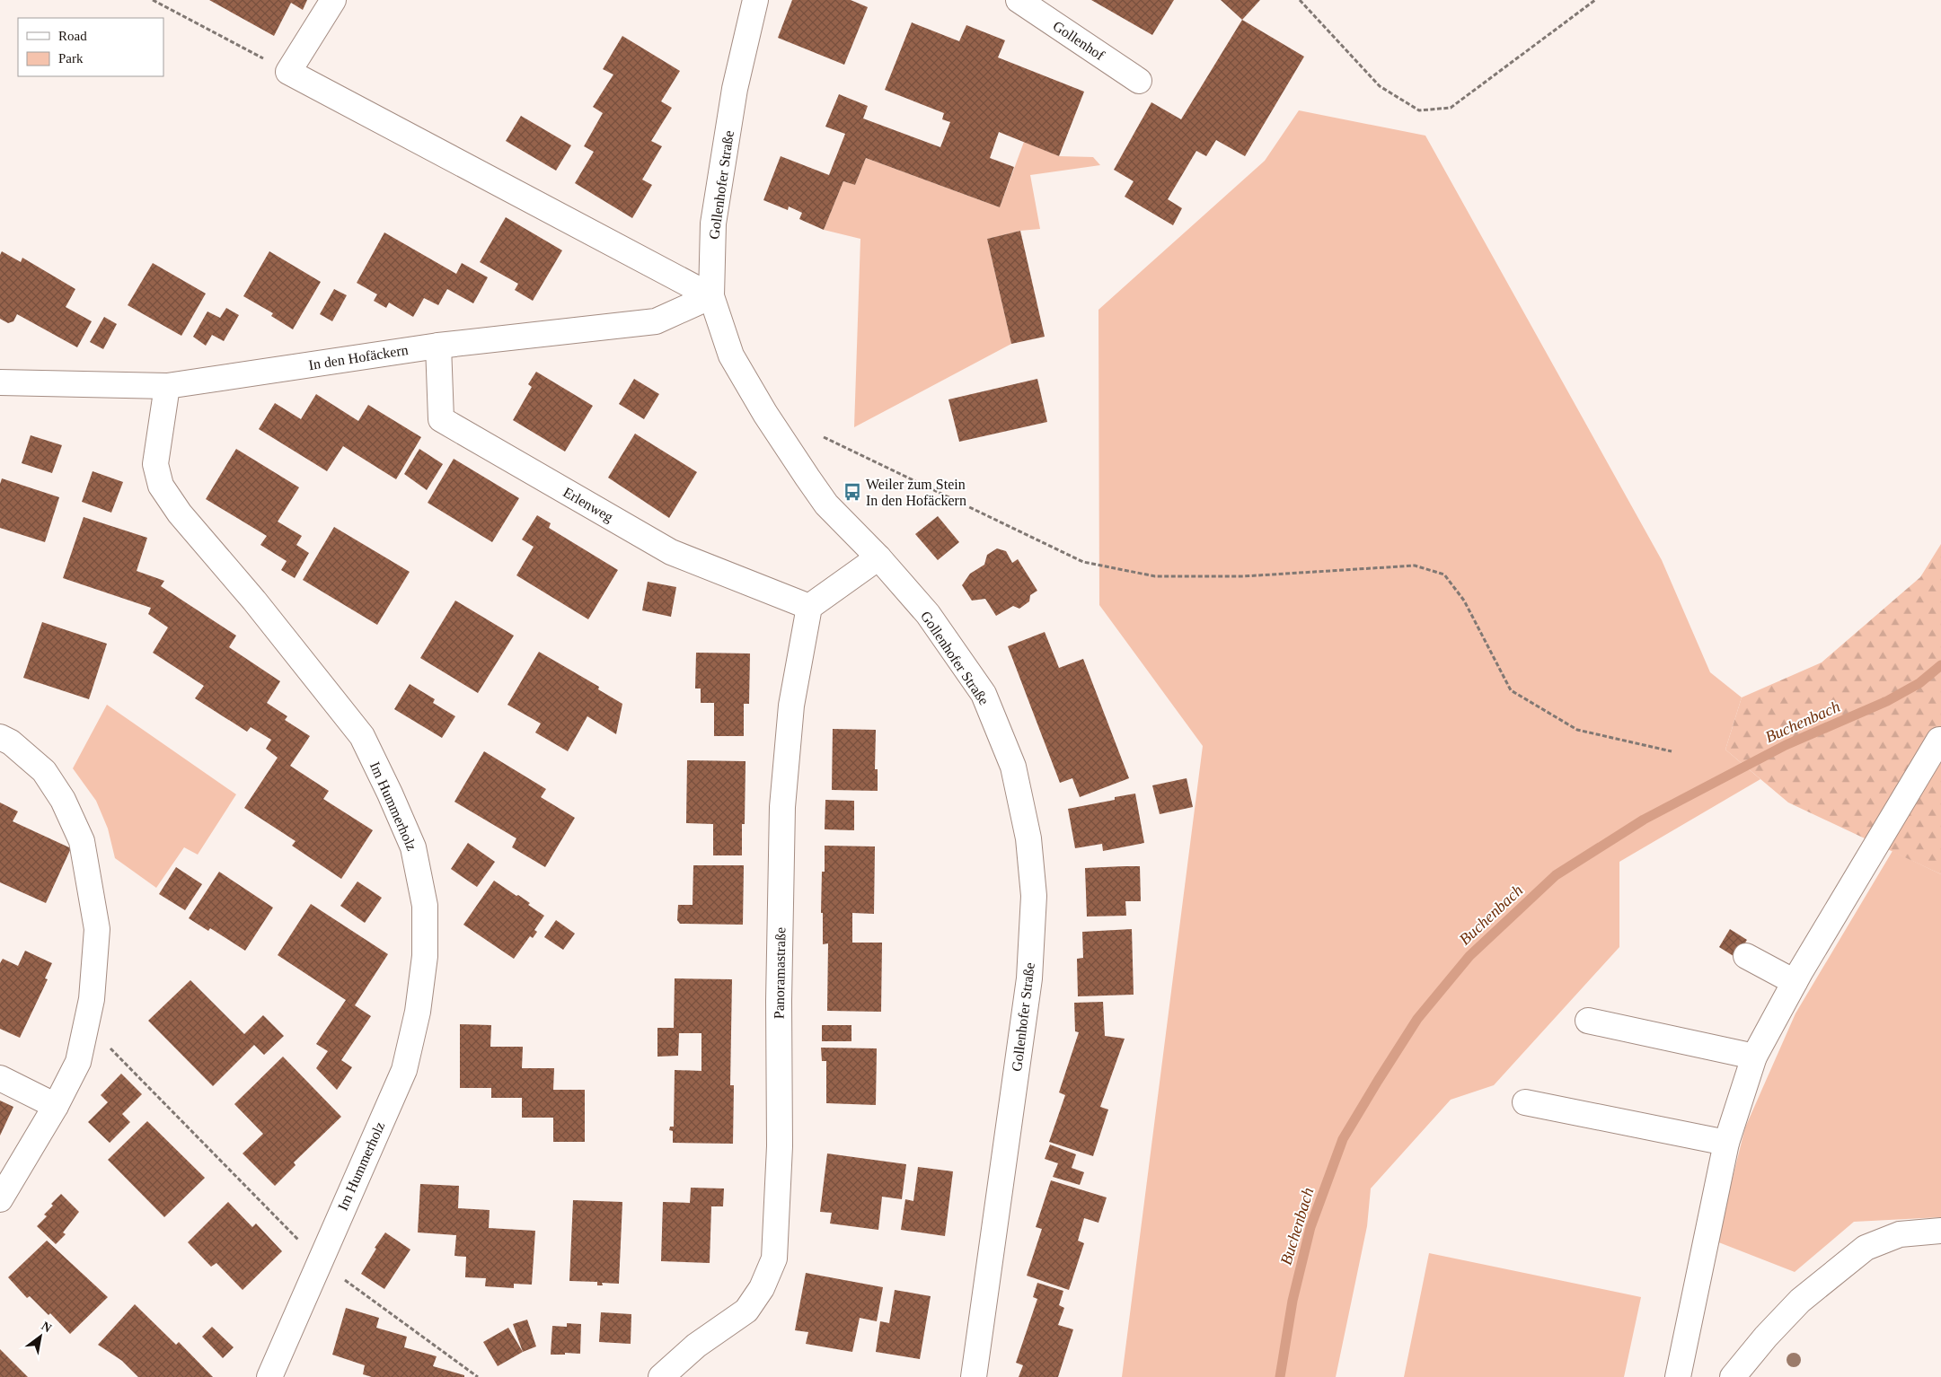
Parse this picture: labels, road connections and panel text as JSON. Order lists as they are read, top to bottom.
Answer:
{
  "streets": {
    "street": [
      "Gollenhof",
      "Gollenhofer Straße",
      "In den Hofäckern",
      "Erlenweg",
      "Im Hummerholz",
      "Panoramastraße"
    ]
  },
  "crossings": [
    ["Gollenhofer Straße", "In den Hofäckern"],
    ["In den Hofäckern", "Erlenweg"],
    ["In den Hofäckern", "Im Hummerholz"],
    ["Erlenweg", "Panoramastraße"]
  ],
  "water": ["Buchenbach"],
  "places": {
    "bus stop": ["Weiler zum Stein In den Hofäckern"]
  },
  "legend": ["Road", "Park"],
  "north": "top right"
}
